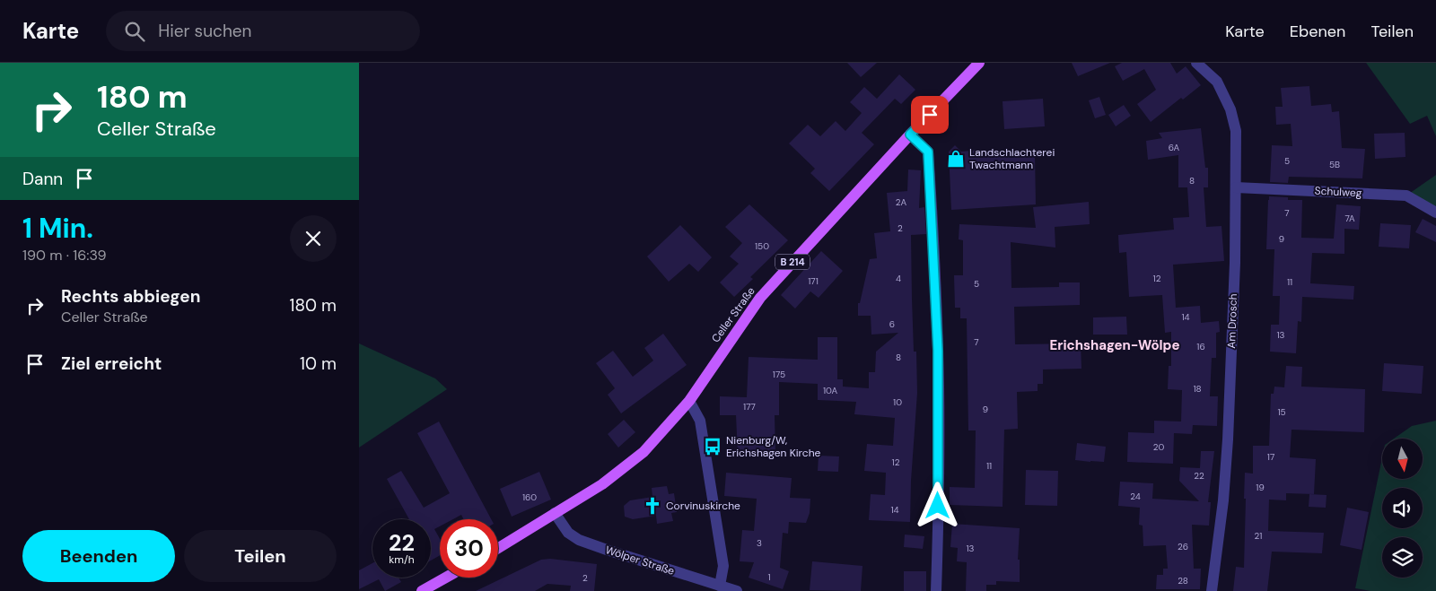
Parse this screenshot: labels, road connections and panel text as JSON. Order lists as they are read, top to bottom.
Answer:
{
  "streets": {
    "main road": ["B 214", "Celler Straße"],
    "street": ["Schulweg", "Am Drosch", "Wölper Straße"]
  },
  "crossings": [
    ["Schulweg", "Am Drosch"],
    ["Celler Straße", "Wölper Straße"]
  ],
  "districts": ["Erichshagen-Wölpe"],
  "places": {
    "shop": ["Landschlachterei Twachtmann"],
    "bus stop": ["Nienburg/W, Erichshagen Kirche"],
    "church": ["Corvinuskirche"]
  },
  "house_numbers": [
    "6A",
    "5",
    "5B",
    "8",
    "2A",
    "7",
    "7A",
    "2",
    "9",
    "150",
    "4",
    "12",
    "171",
    "11",
    "5",
    "14",
    "6",
    "13",
    "7",
    "16",
    "8",
    "175",
    "18",
    "10A",
    "10",
    "177",
    "9",
    "15",
    "20",
    "17",
    "12",
    "11",
    "22",
    "19",
    "24",
    "160",
    "14",
    "21",
    "3",
    "26",
    "13",
    "1",
    "2",
    "28"
  ],
  "north": "bottom",
  "page": {
    "header": "Karte",
    "search": "Hier suchen",
    "nav": ["Karte", "Ebenen", "Teilen"],
    "turn": ["180 m", "Celler Straße"],
    "then": "Dann",
    "heading": ["1 Min.", "190 m · 16:39"],
    "list": [
      {
        "name": "Rechts abbiegen",
        "note": "Celler Straße",
        "value": "180 m"
      },
      {
        "name": "Ziel erreicht",
        "value": "10 m"
      }
    ],
    "speed": "22 km/h",
    "limit": "30",
    "buttons": ["Beenden", "Teilen"]
  }
}
